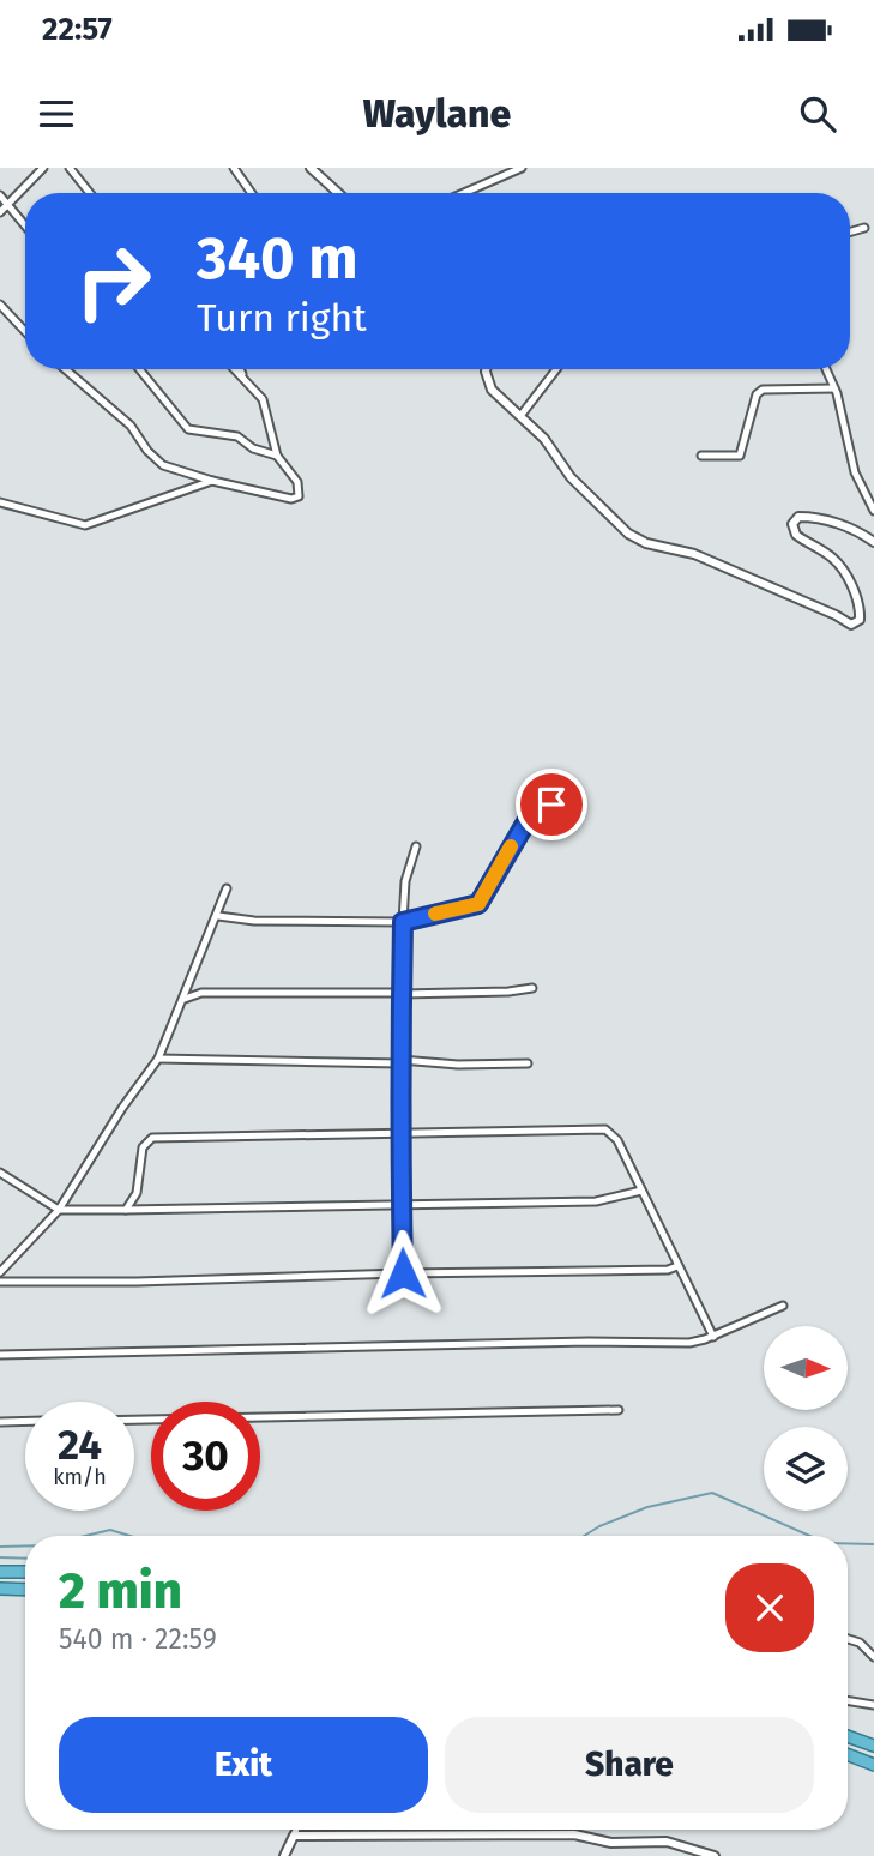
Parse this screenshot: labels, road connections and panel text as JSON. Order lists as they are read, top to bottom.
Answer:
{
  "north": "right",
  "page": {
    "status": "22:57",
    "header": "Waylane",
    "turn": ["340 m", "Turn right"],
    "speed": "24 km/h",
    "limit": "30",
    "heading": ["2 min", "540 m · 22:59"],
    "buttons": ["Exit", "Share"]
  }
}
